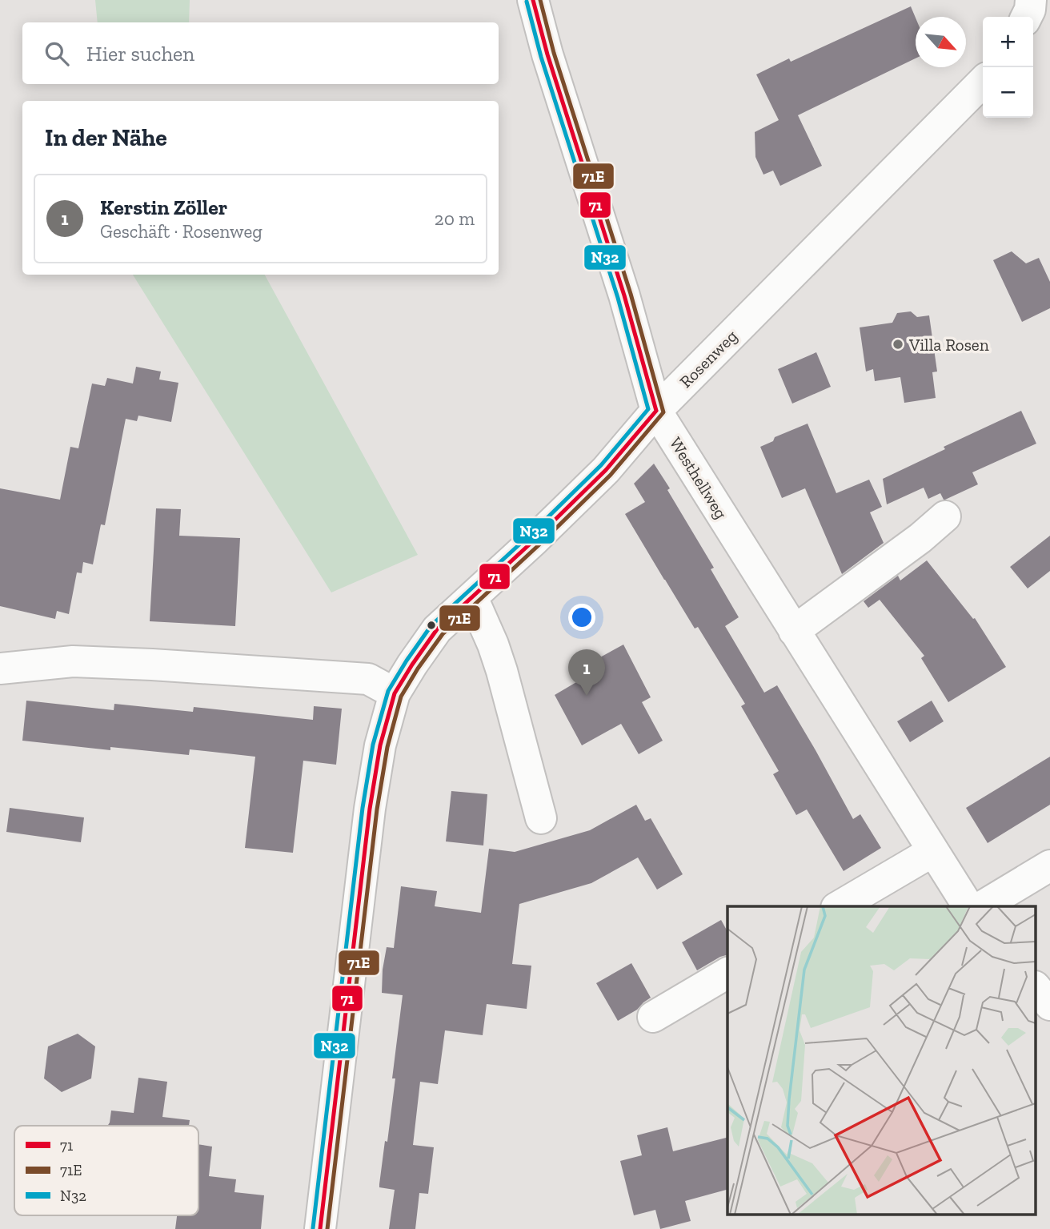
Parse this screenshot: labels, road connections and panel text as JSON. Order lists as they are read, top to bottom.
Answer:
{
  "streets": {
    "street": ["Rosenweg", "Westhellweg"]
  },
  "crossings": [
    ["Rosenweg", "Westhellweg"]
  ],
  "places": ["Villa Rosen"],
  "lines": ["transit line 71", "transit line 71E", "transit line N32"],
  "legend": ["71", "71E", "N32"],
  "north": "bottom right",
  "page": {
    "map_buttons": ["+", "−"],
    "search": "Hier suchen",
    "heading": "In der Nähe",
    "list": [
      {
        "mark": "1",
        "name": "Kerstin Zöller",
        "note": "Geschäft · Rosenweg",
        "value": "20 m"
      }
    ],
    "pins": "1"
  }
}
